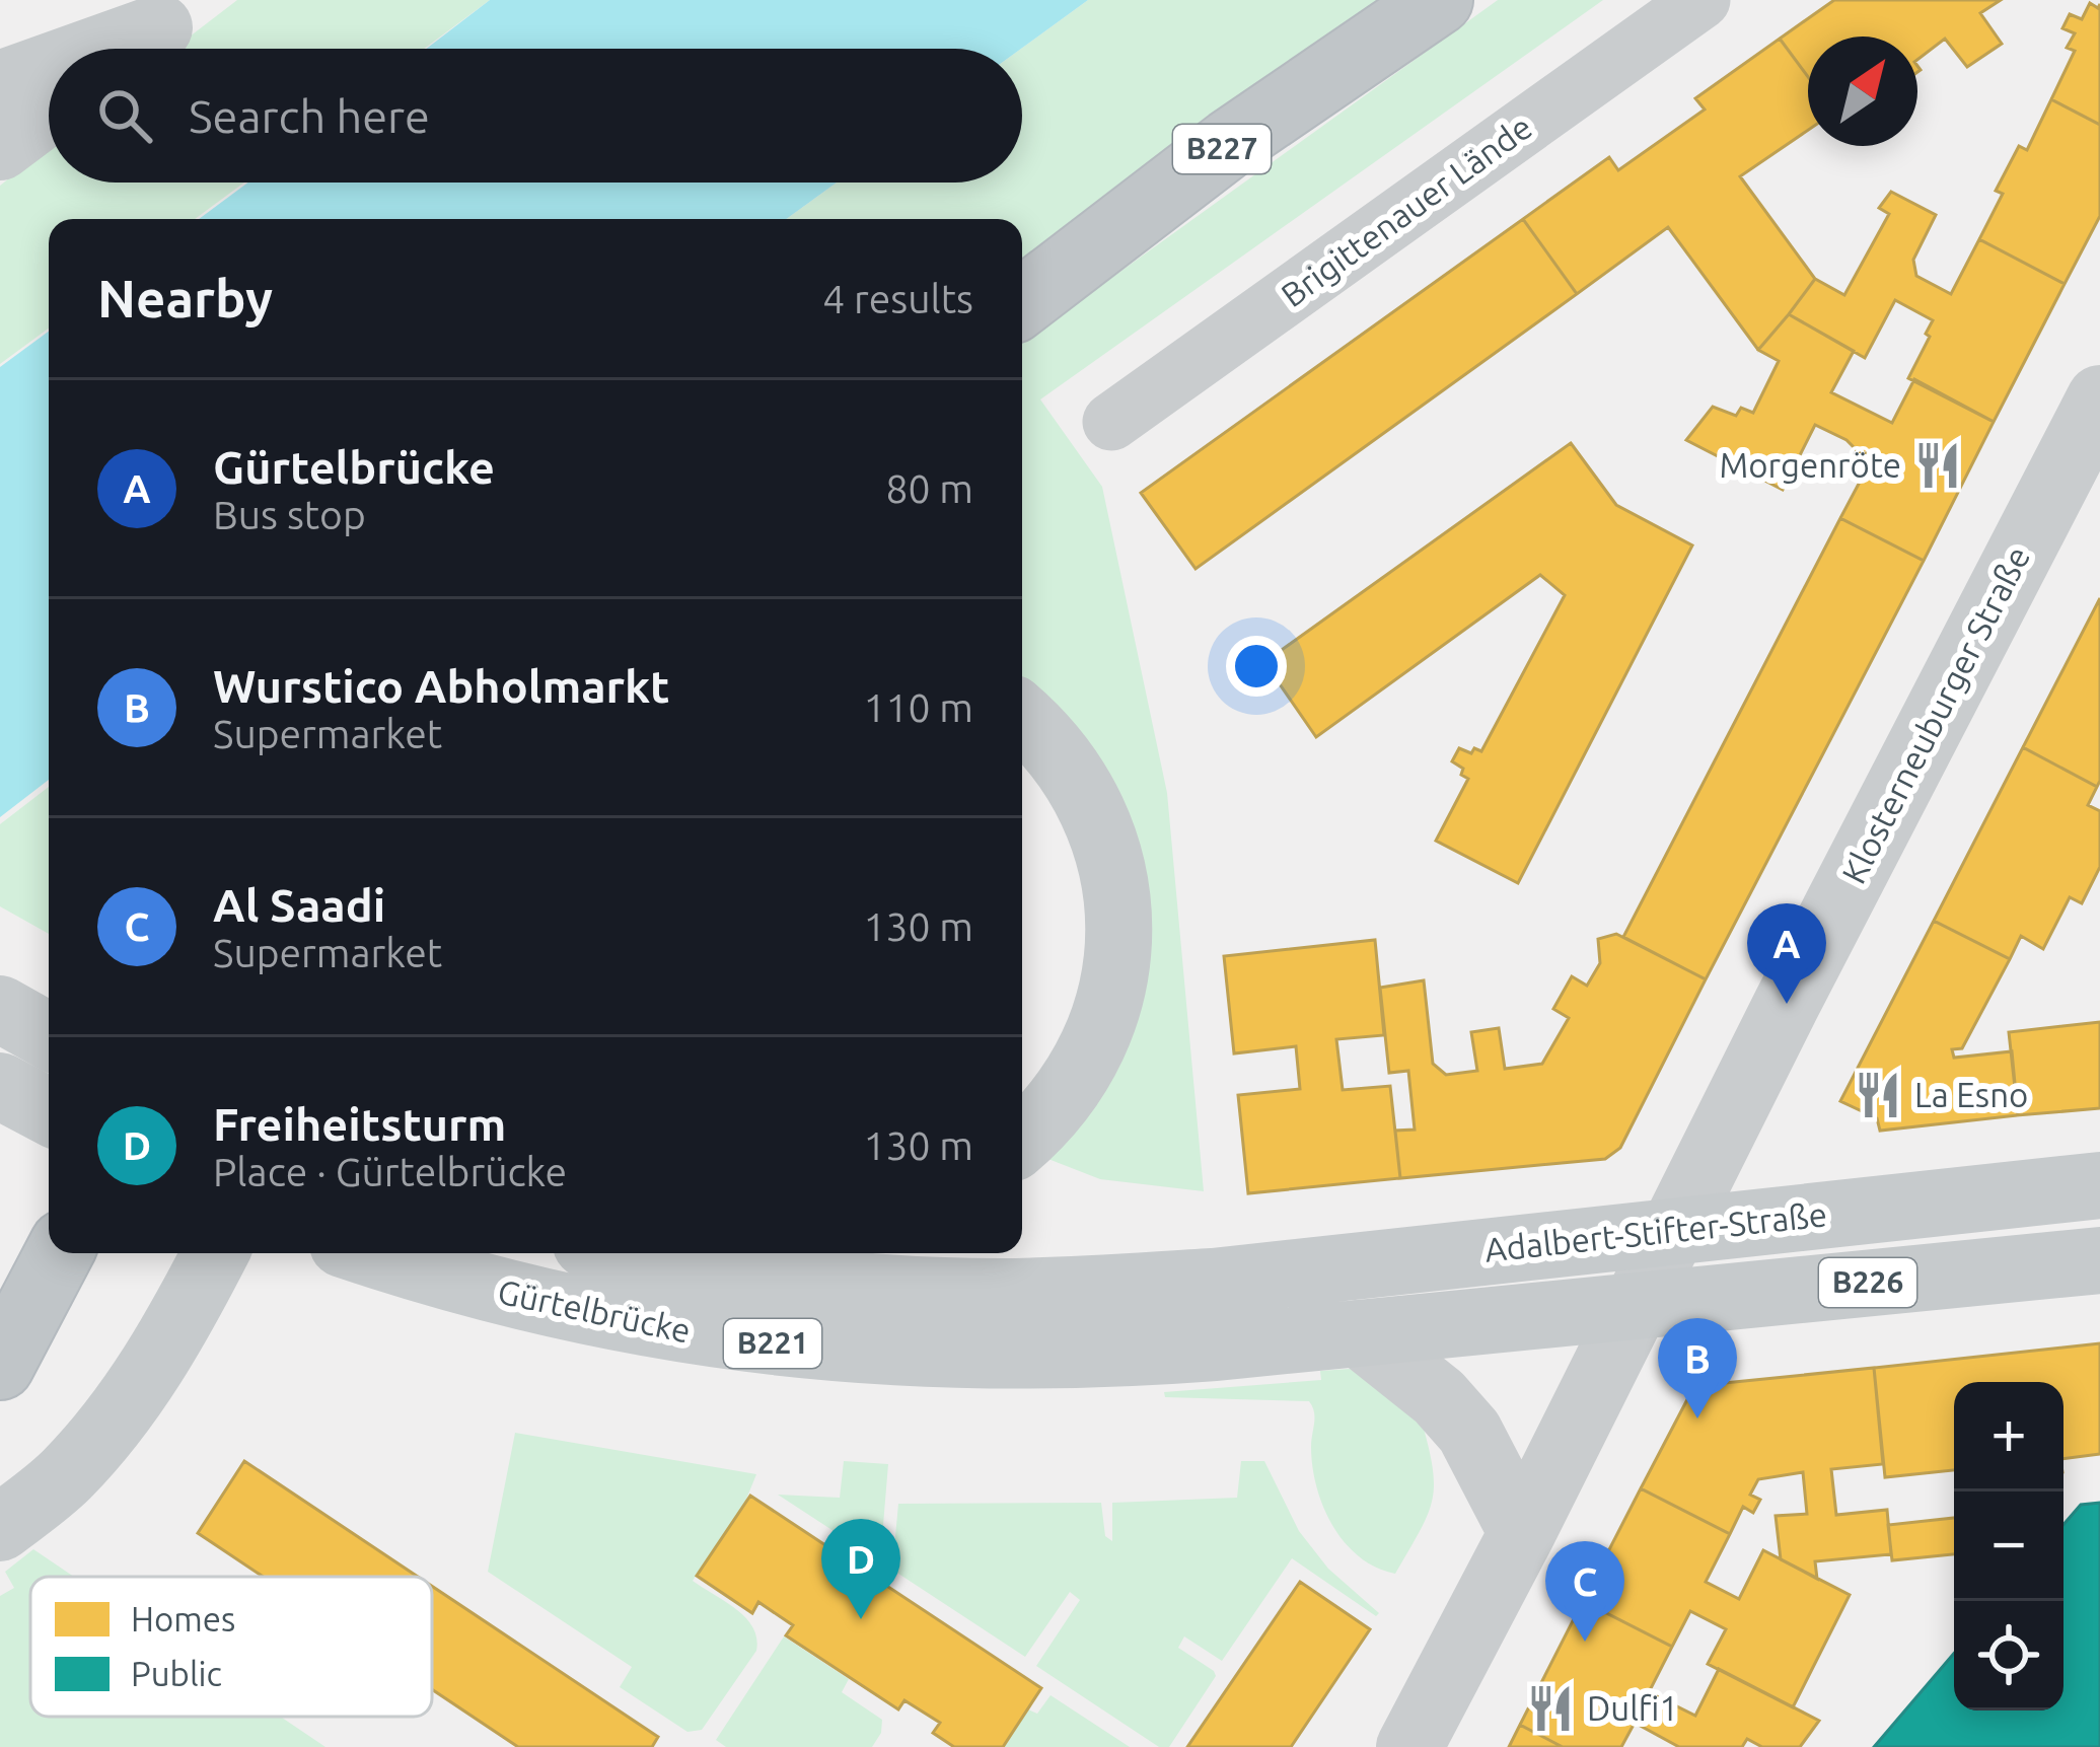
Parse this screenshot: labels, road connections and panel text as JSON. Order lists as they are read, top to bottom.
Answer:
{
  "streets": {
    "highway": ["B227"],
    "main road": [
      "Adalbert-Stifter-Straße",
      "B226",
      "Gürtelbrücke",
      "B221"
    ],
    "street": ["Brigittenauer Lände", "Klosterneuburger Straße"]
  },
  "crossings": [
    ["Klosterneuburger Straße", "Adalbert-Stifter-Straße"],
    ["Klosterneuburger Straße", "B226"],
    ["Klosterneuburger Straße", "B221"],
    ["Adalbert-Stifter-Straße", "Gürtelbrücke"],
    ["B226", "B221"],
    ["Gürtelbrücke", "B221"]
  ],
  "places": {
    "restaurant": ["Morgenröte", "La Esno", "Dulfi1"]
  },
  "legend": ["Homes", "Public"],
  "north": "top right",
  "page": {
    "search": "Search here",
    "heading": ["Nearby", "4 results"],
    "list": [
      {
        "mark": "A",
        "name": "Gürtelbrücke",
        "note": "Bus stop",
        "value": "80 m"
      },
      {
        "mark": "B",
        "name": "Wurstico Abholmarkt",
        "note": "Supermarket",
        "value": "110 m"
      },
      {
        "mark": "C",
        "name": "Al Saadi",
        "note": "Supermarket",
        "value": "130 m"
      },
      {
        "mark": "D",
        "name": "Freiheitsturm",
        "note": "Place · Gürtelbrücke",
        "value": "130 m"
      }
    ],
    "pins": [
      "A",
      "B",
      "D",
      "C"
    ],
    "map_buttons": ["+", "−"]
  }
}
